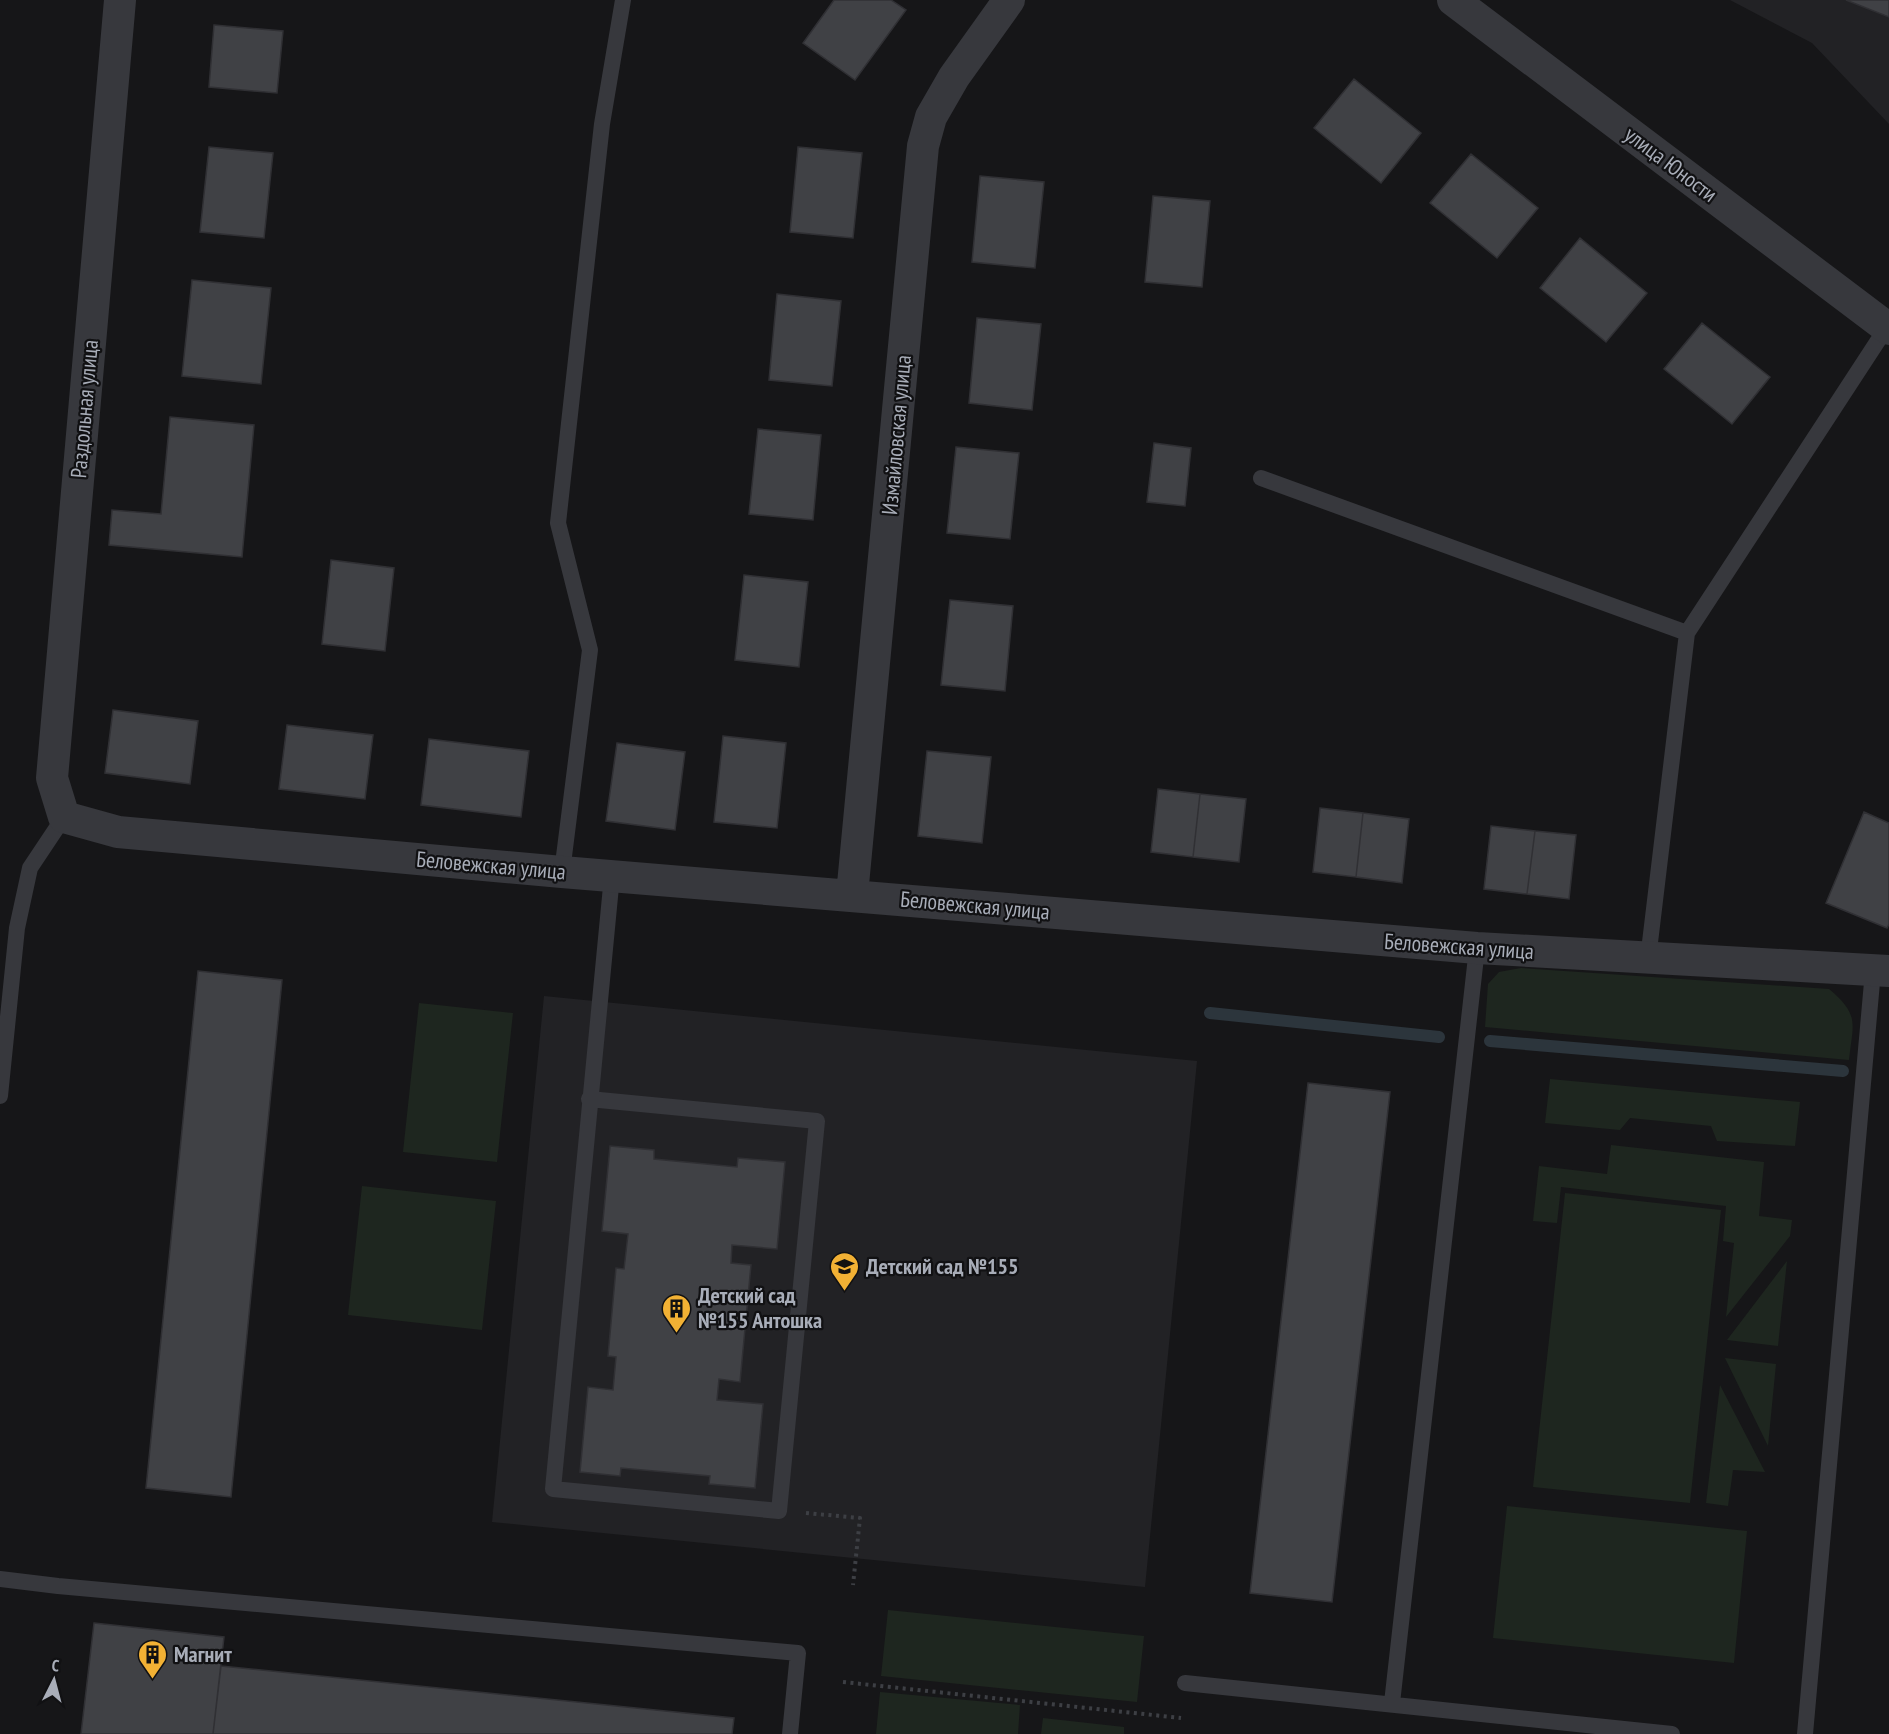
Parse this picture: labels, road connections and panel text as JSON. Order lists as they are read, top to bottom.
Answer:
{
  "streets": {
    "street": [
      "улица Юности",
      "Раздольная улица",
      "Измайловская улица",
      "Беловежская улица"
    ]
  },
  "crossings": [
    ["Раздольная улица", "Беловежская улица"],
    ["Измайловская улица", "Беловежская улица"]
  ],
  "places": {
    "school or university": ["Детский сад №155"],
    "building": ["Детский сад №155 Антошка", "Магнит"]
  },
  "north": "top"
}
